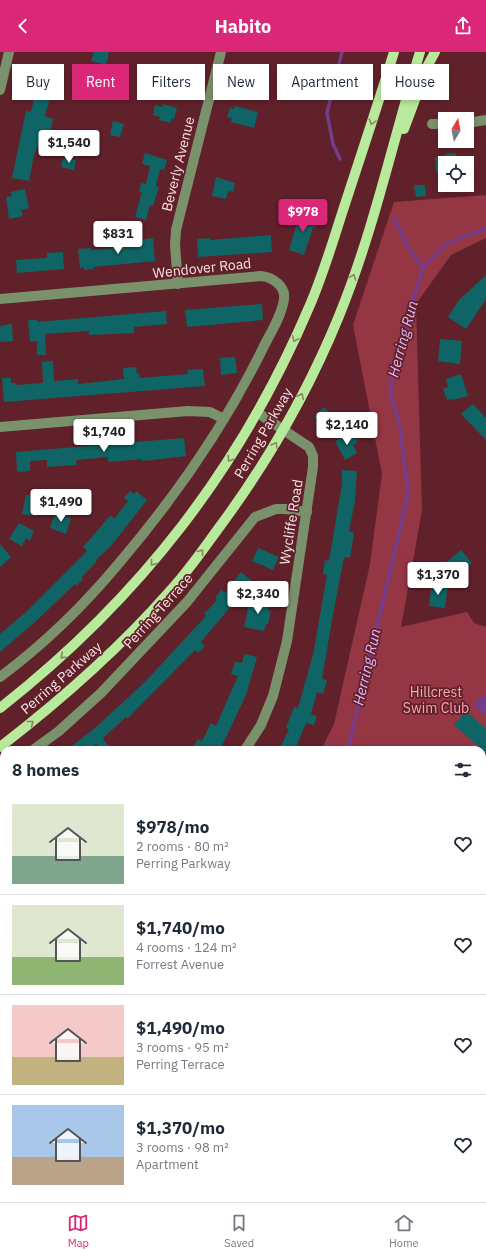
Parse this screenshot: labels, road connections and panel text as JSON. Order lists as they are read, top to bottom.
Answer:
{
  "streets": {
    "main road": ["Perring Parkway"],
    "street": [
      "Beverly Avenue",
      "Wendover Road",
      "Wycliffe Road",
      "Perring Terrace"
    ]
  },
  "crossings": [
    ["Beverly Avenue", "Wendover Road"],
    ["Perring Parkway", "Wycliffe Road"],
    ["Wycliffe Road", "Perring Terrace"]
  ],
  "water": ["Herring Run"],
  "parks": ["Hillcrest Swim Club"],
  "north": "top",
  "page": {
    "header": "Habito",
    "chip": [
      "Buy",
      "Rent",
      "Filters",
      "New",
      "Apartment",
      "House"
    ],
    "price": [
      "$1,540",
      "$978",
      "$831",
      "$2,140",
      "$1,740",
      "$1,490",
      "$1,370",
      "$2,340"
    ],
    "heading": "8 homes",
    "list": [
      {
        "name": "$978/mo",
        "note": "2 rooms · 80 m² · Perring Parkway"
      },
      {
        "name": "$1,740/mo",
        "note": "4 rooms · 124 m² · Forrest Avenue"
      },
      {
        "name": "$1,490/mo",
        "note": "3 rooms · 95 m² · Perring Terrace"
      },
      {
        "name": "$1,370/mo",
        "note": "3 rooms · 98 m² · Apartment"
      }
    ],
    "tabs": ["Map", "Saved", "Home"]
  }
}
